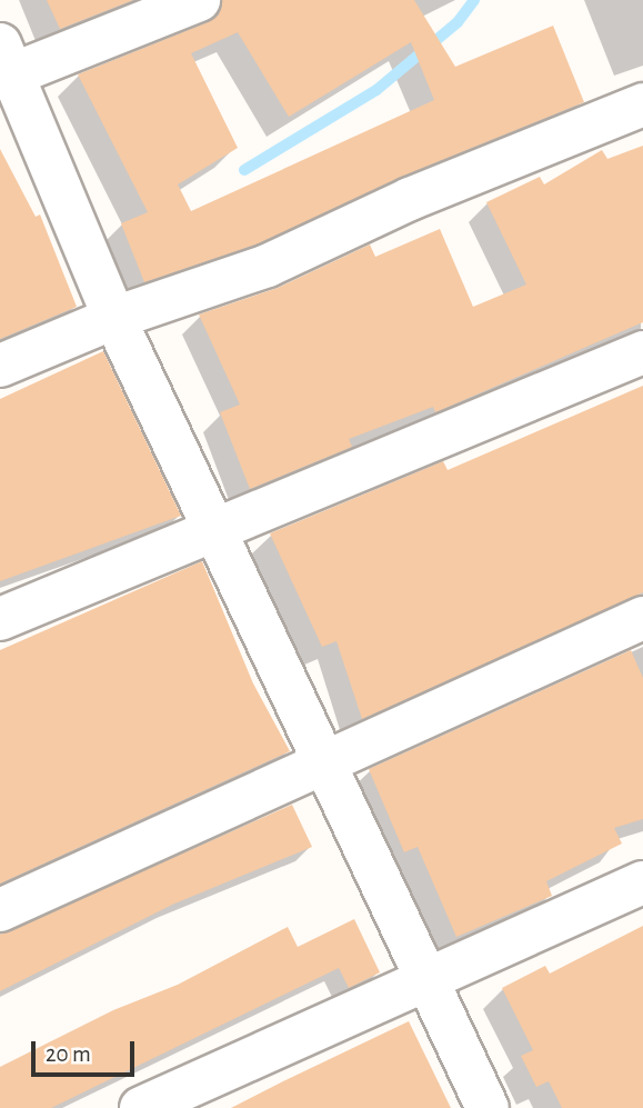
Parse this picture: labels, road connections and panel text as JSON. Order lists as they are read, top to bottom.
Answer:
{
  "scale_bar": "20 m"
}
